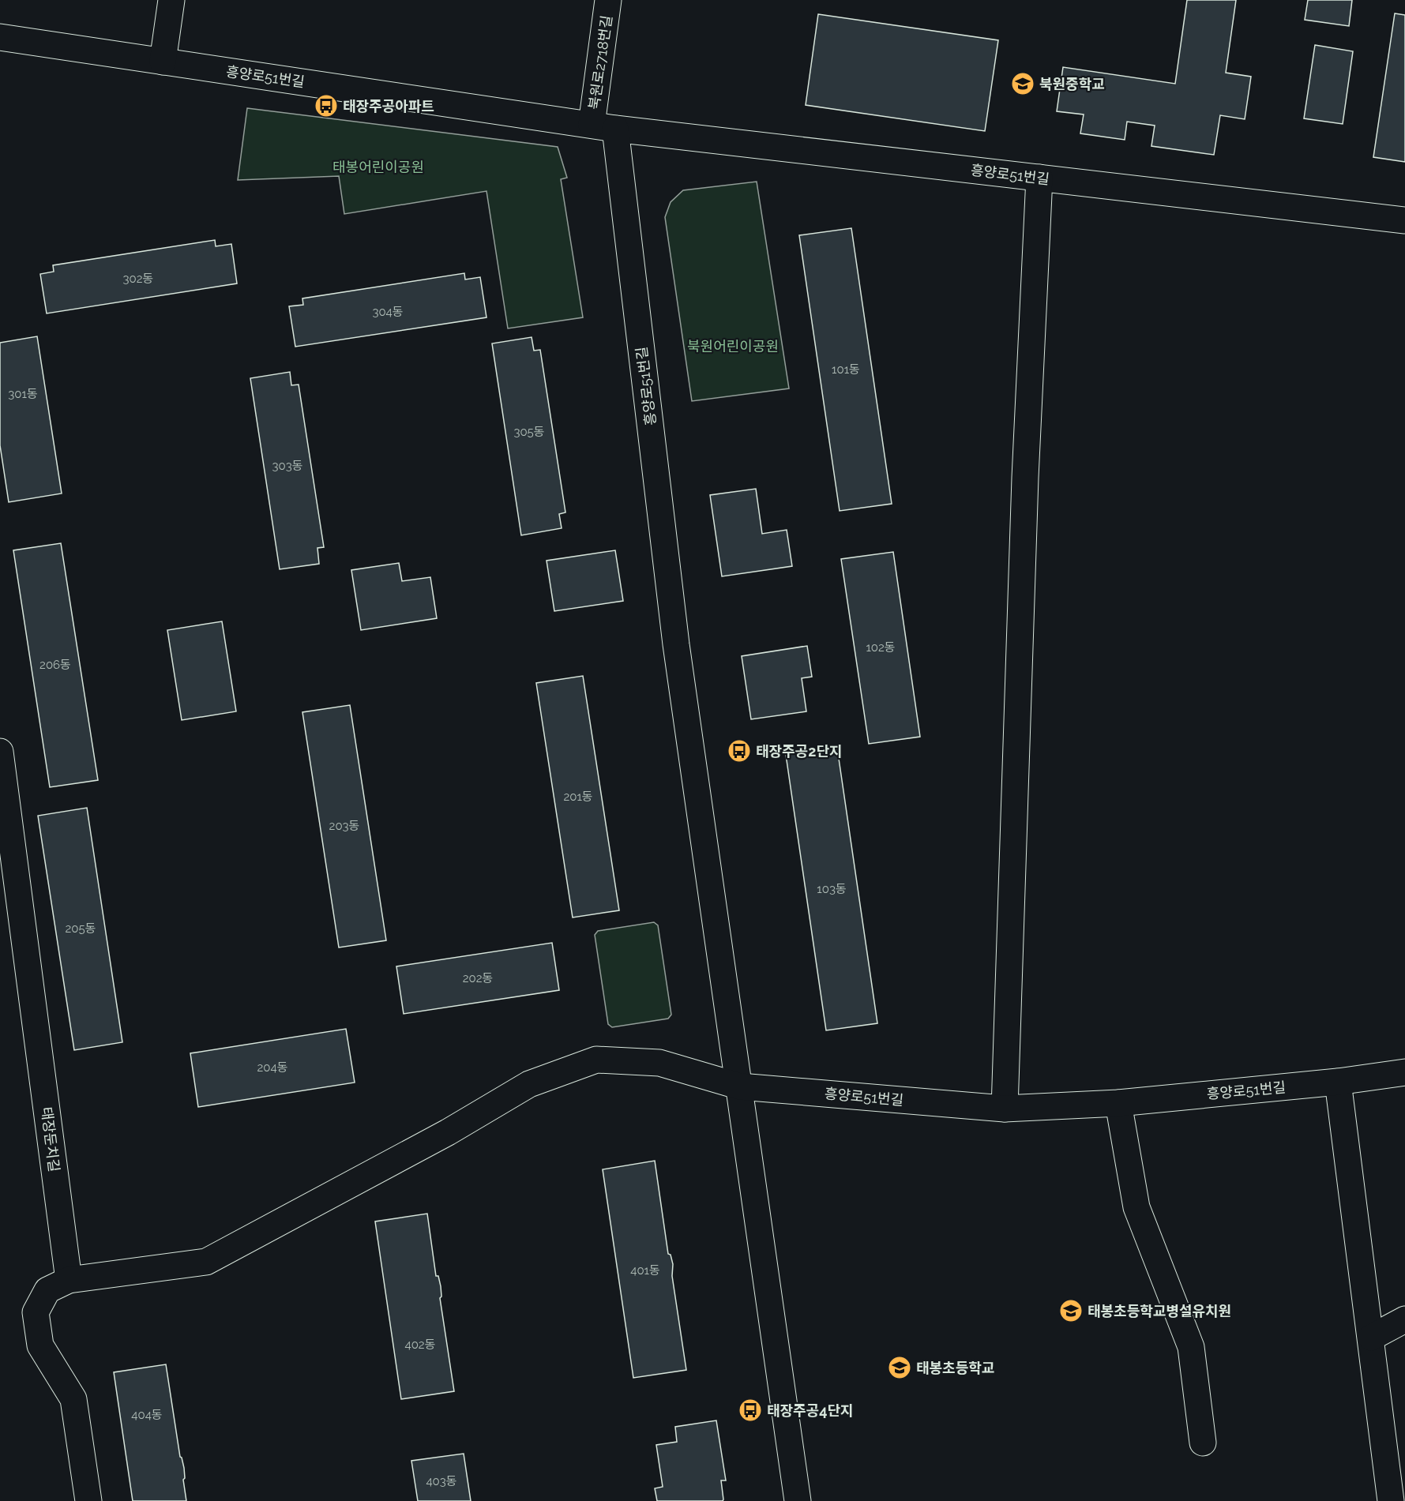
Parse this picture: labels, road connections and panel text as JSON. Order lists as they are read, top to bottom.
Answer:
{
  "streets": {
    "street": ["북원로2718번길", "흥양로51번길", "태장둔치길"]
  },
  "crossings": [
    ["북원로2718번길", "흥양로51번길"],
    ["흥양로51번길", "태장둔치길"]
  ],
  "parks": ["태봉어린이공원", "북원어린이공원"],
  "places": {
    "school or university": ["북원중학교", "태봉초등학교병설유치원", "태봉초등학교"],
    "bus stop": ["태장주공아파트", "태장주공2단지", "태장주공4단지"]
  },
  "house_numbers": [
    "302동",
    "304동",
    "101동",
    "301동",
    "305동",
    "303동",
    "102동",
    "206동",
    "201동",
    "203동",
    "103동",
    "205동",
    "202동",
    "204동",
    "401동",
    "402동",
    "404동",
    "403동"
  ]
}
